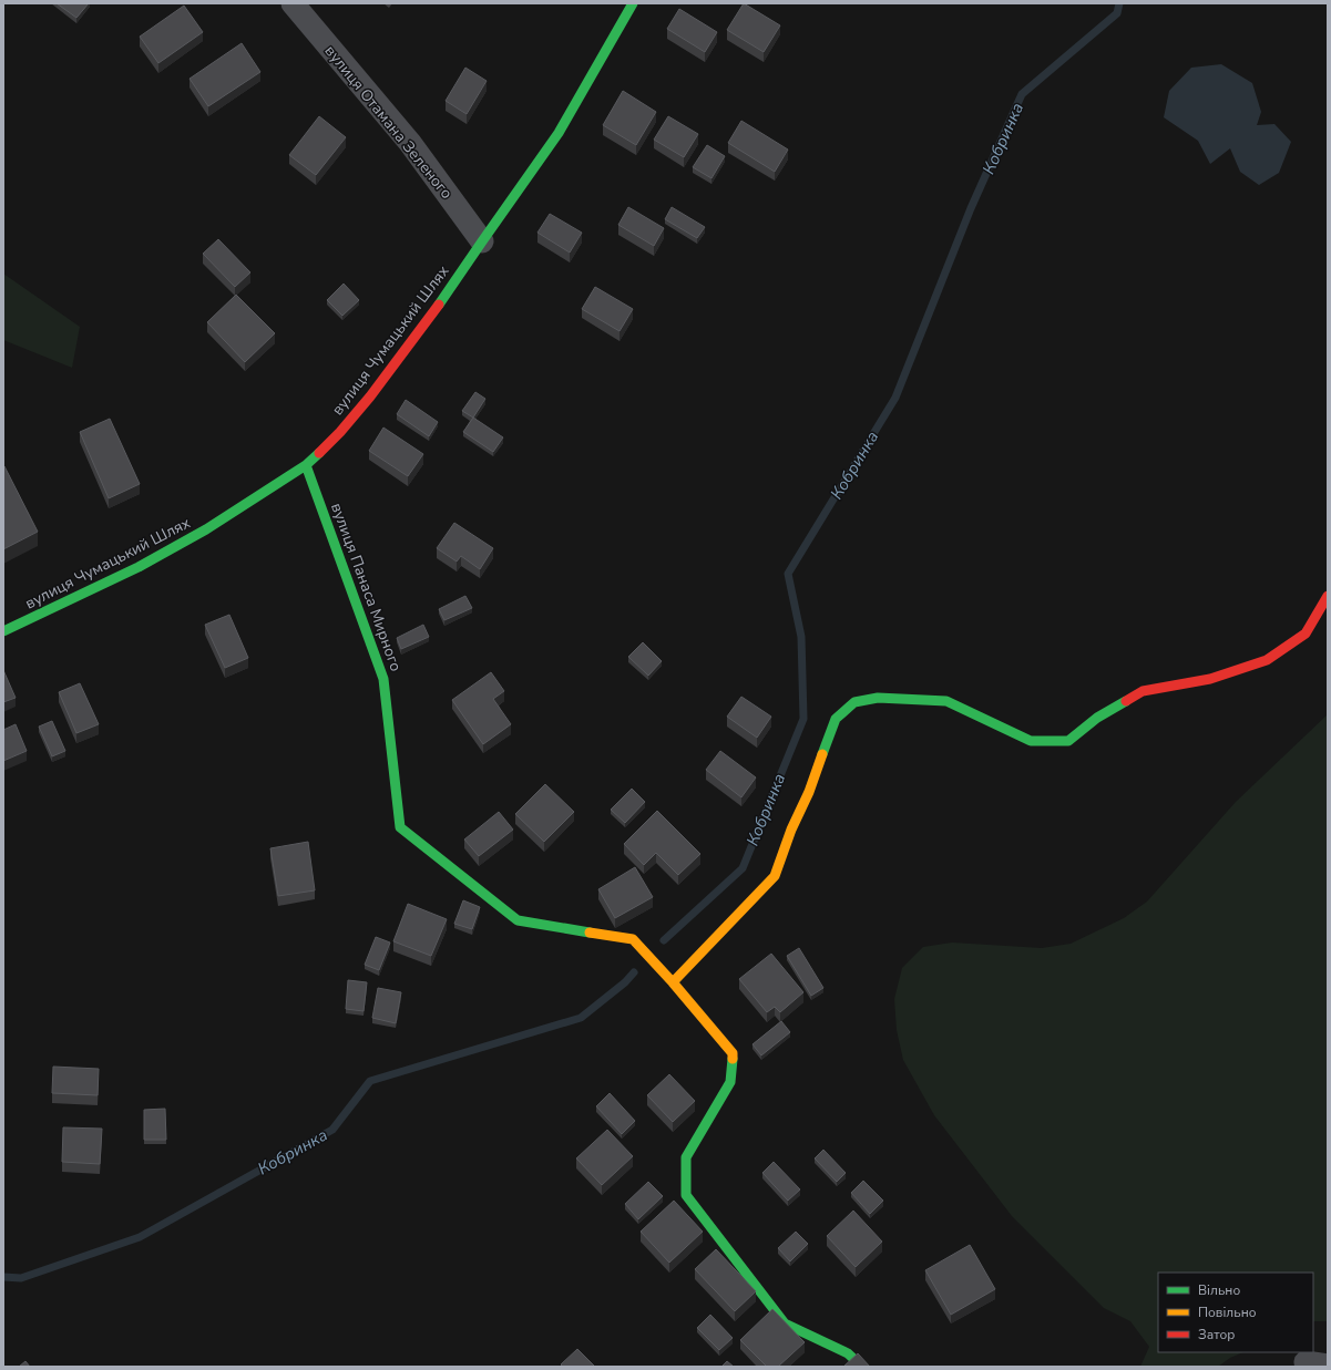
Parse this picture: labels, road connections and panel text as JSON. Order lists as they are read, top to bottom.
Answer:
{
  "streets": {
    "street": ["вулиця Отамана Зеленого", "вулиця Чумацький Шлях", "вулиця Панаса Мирного"]
  },
  "crossings": [
    ["вулиця Отамана Зеленого", "вулиця Чумацький Шлях"],
    ["вулиця Чумацький Шлях", "вулиця Панаса Мирного"]
  ],
  "water": ["Кобринка"],
  "legend": ["Вільно", "Повільно", "Затор"]
}
